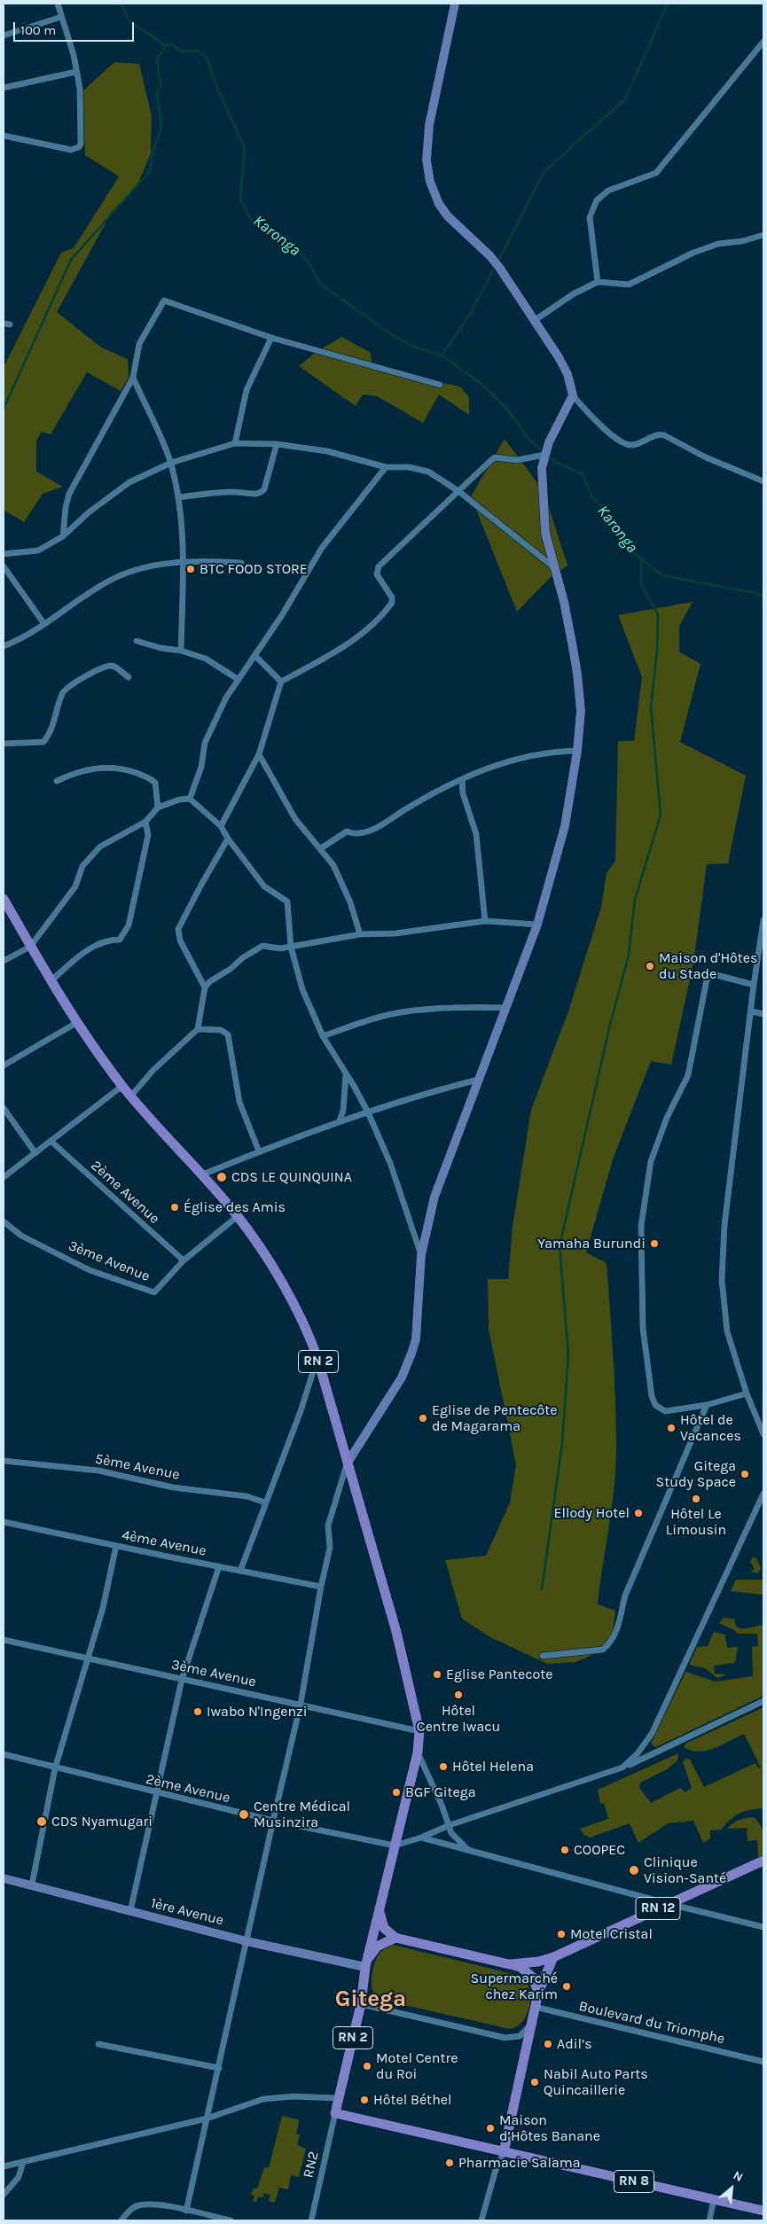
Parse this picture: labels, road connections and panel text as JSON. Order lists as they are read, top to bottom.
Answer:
{
  "streets": {
    "main road": ["RN 2", "RN 12", "RN 8"],
    "street": [
      "2ème Avenue",
      "3ème Avenue",
      "5ème Avenue",
      "4ème Avenue",
      "1ère Avenue",
      "Boulevard du Triomphe",
      "RN2"
    ]
  },
  "crossings": [
    ["2ème Avenue", "3ème Avenue"],
    ["2ème Avenue", "RN 2"],
    ["3ème Avenue", "RN 2"],
    ["RN 2", "1ère Avenue"],
    ["RN 2", "RN2"],
    ["RN 2", "RN 8"],
    ["RN2", "RN 8"]
  ],
  "districts": ["Gitega"],
  "water": ["Karonga"],
  "places": [
    "BTC FOOD STORE",
    "Maison d'Hôtes du Stade",
    "CDS LE QUINQUINA",
    "Église des Amis",
    "Yamaha Burundi",
    "Eglise de Pentecôte de Magarama",
    "Hôtel de Vacances",
    "Gitega Study Space",
    "Hôtel Le Limousin",
    "Ellody Hotel",
    "Eglise Pantecote",
    "Hôtel Centre Iwacu",
    "Iwabo N'Ingenzi",
    "Hôtel Helena",
    "BGF Gitega",
    "Centre Médical Musinzira",
    "CDS Nyamugari",
    "COOPEC",
    "Clinique Vision-Santé",
    "Motel Cristal",
    "Supermarché chez Karim",
    "Adil’s",
    "Motel Centre du Roi",
    "Nabil Auto Parts Quincaillerie",
    "Hôtel Béthel",
    "Maison d’Hôtes Banane",
    "Pharmacie Salama"
  ],
  "scale_bar": "100 m",
  "north": "top right"
}
